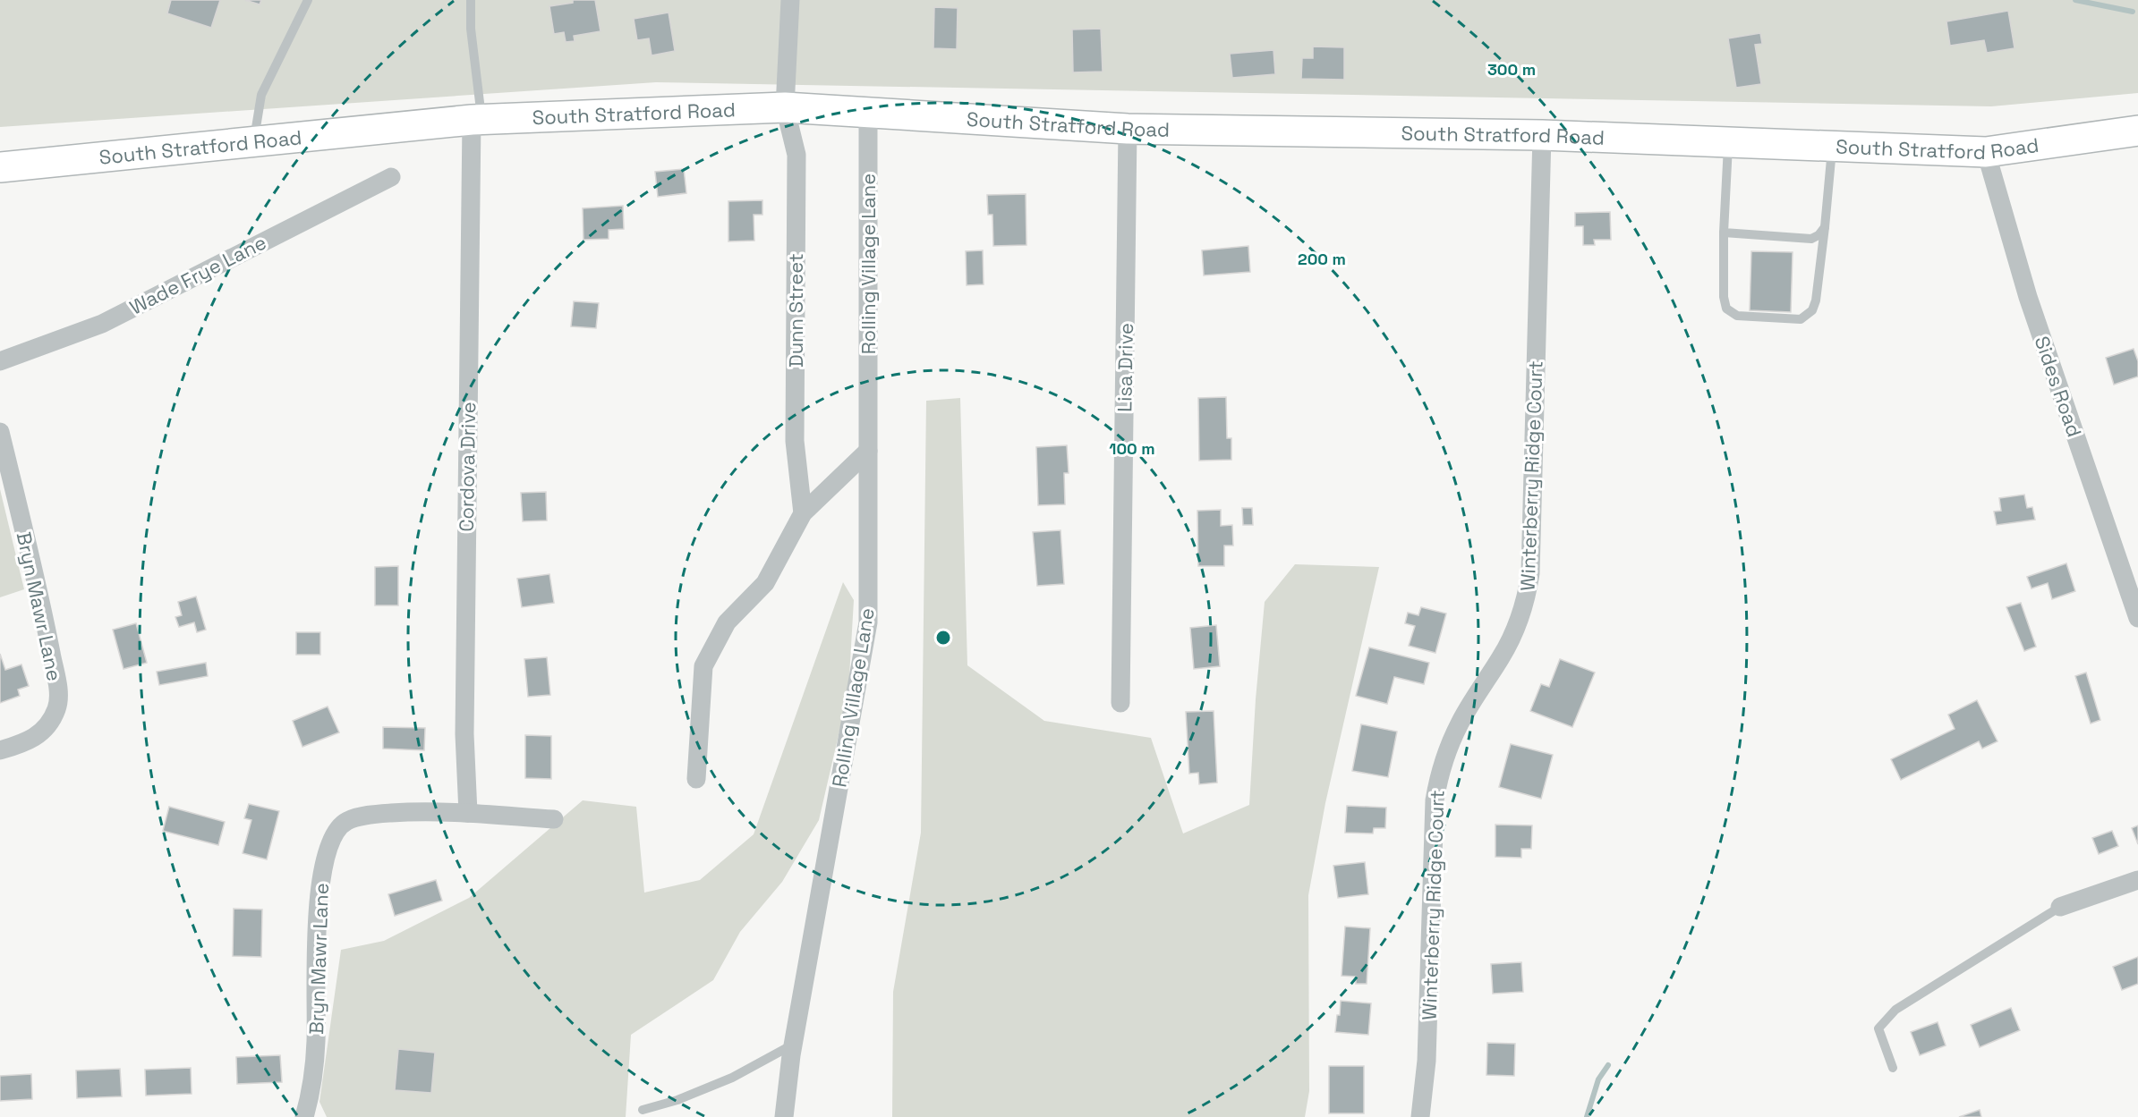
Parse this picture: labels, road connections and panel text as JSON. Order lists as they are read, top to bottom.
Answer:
{
  "streets": {
    "main road": ["South Stratford Road"],
    "street": [
      "Rolling Village Lane",
      "Wade Frye Lane",
      "Dunn Street",
      "Lisa Drive",
      "Sides Road",
      "Cordova Drive",
      "Winterberry Ridge Court",
      "Bryn Mawr Lane"
    ]
  },
  "crossings": [
    ["South Stratford Road", "Rolling Village Lane"],
    ["South Stratford Road", "Dunn Street"],
    ["South Stratford Road", "Lisa Drive"],
    ["South Stratford Road", "Sides Road"],
    ["South Stratford Road", "Cordova Drive"],
    ["South Stratford Road", "Winterberry Ridge Court"],
    ["Cordova Drive", "Bryn Mawr Lane"]
  ],
  "rings": ["300 m", "200 m", "100 m"]
}
